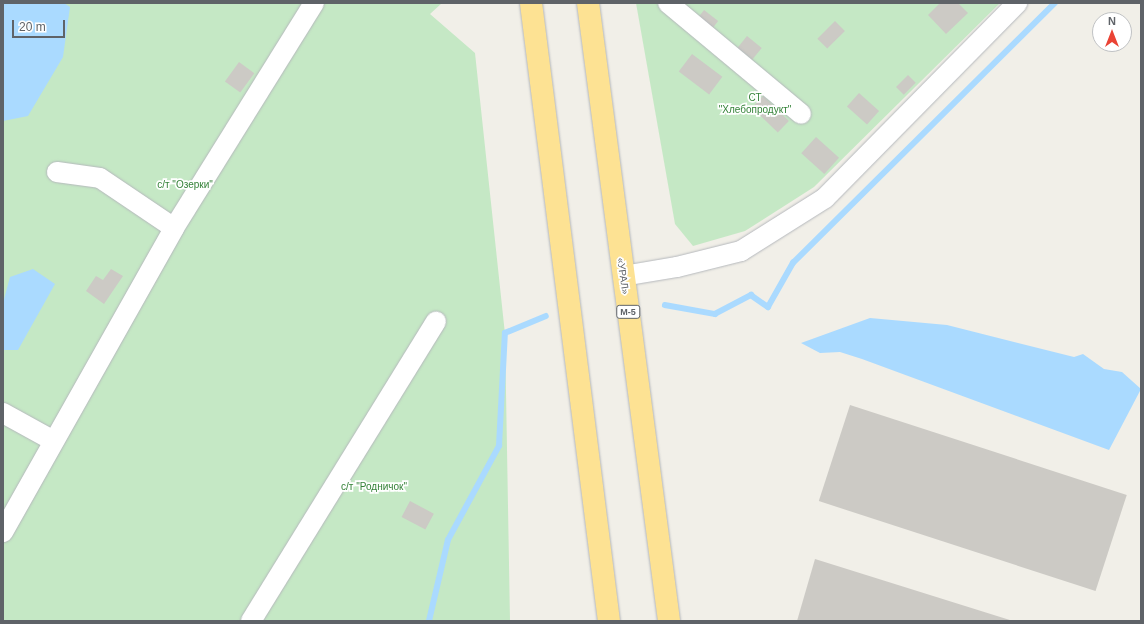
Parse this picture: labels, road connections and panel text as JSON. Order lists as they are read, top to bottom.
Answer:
{
  "streets": {
    "highway": ["«УРАЛ»", "М-5"]
  },
  "parks": ["СТ \"Хлебопродукт\"", "с/т \"Озерки\"", "с/т \"Родничок\""],
  "scale_bar": "20 m",
  "north": "top"
}
